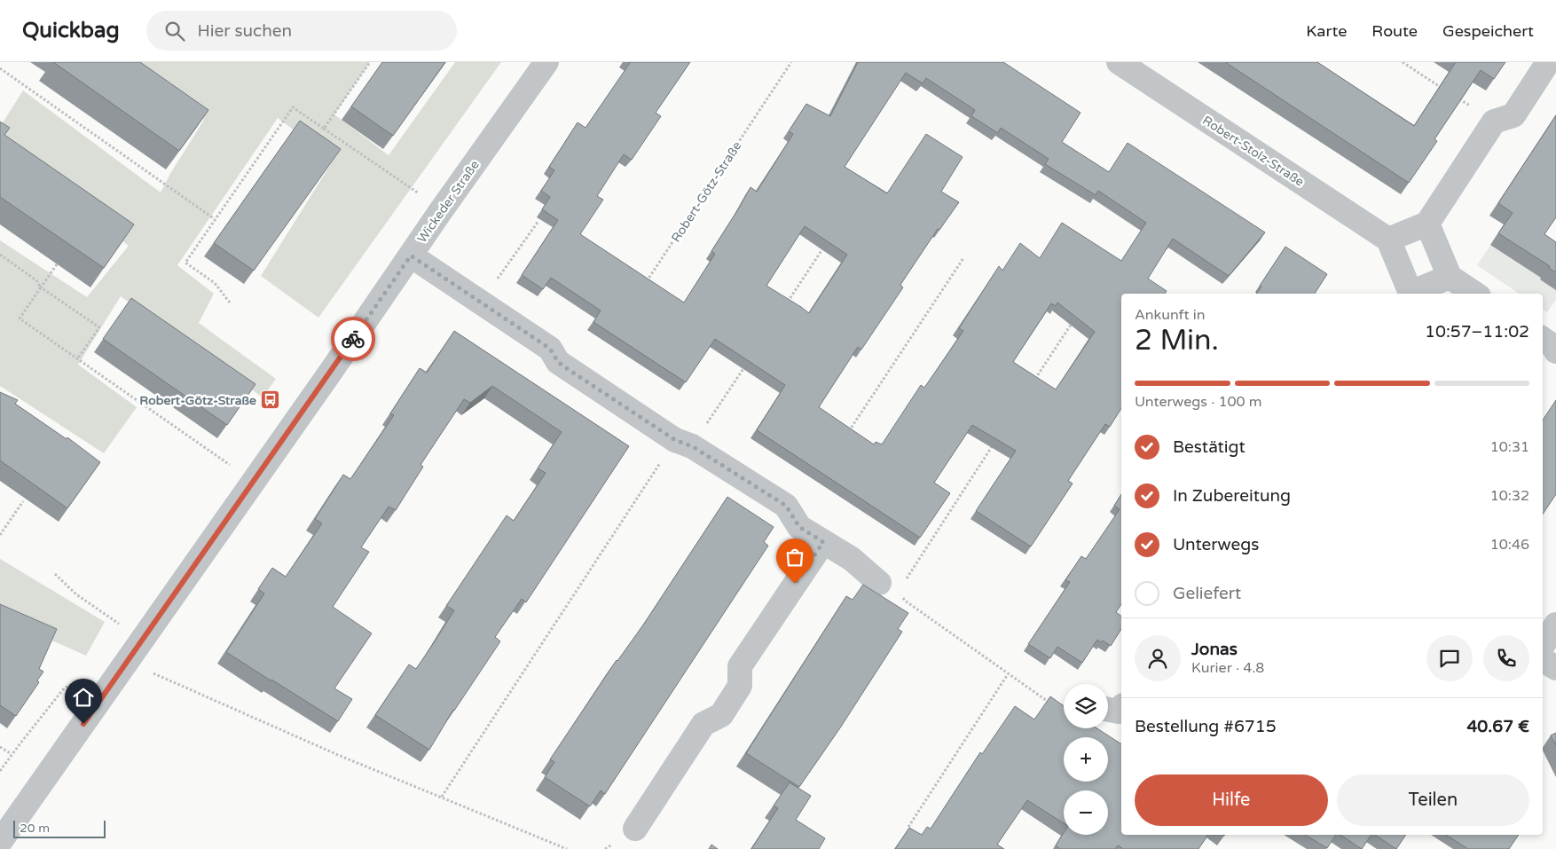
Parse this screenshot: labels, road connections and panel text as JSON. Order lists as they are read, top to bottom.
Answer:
{
  "streets": {
    "street": ["Robert-Stolz-Straße", "Wickeder Straße"],
    "path": ["Robert-Götz-Straße"]
  },
  "places": {
    "bus stop": ["Robert-Götz-Straße"]
  },
  "scale_bar": "20 m",
  "page": {
    "header": "Quickbag",
    "search": "Hier suchen",
    "nav": ["Karte", "Route", "Gespeichert"],
    "heading": ["2 Min.", "Ankunft in", "10:57–11:02"],
    "panel": [
      "Jonas",
      "Kurier · 4.8",
      "Bestellung #6715",
      "40.67 €"
    ],
    "bar": "Unterwegs · 100 m",
    "list": [
      ["Bestätigt", "10:31"],
      ["In Zubereitung", "10:32"],
      ["Unterwegs", "10:46"],
      "Geliefert"
    ],
    "map_buttons": ["+", "−"],
    "buttons": ["Hilfe", "Teilen"],
    "scale": "20 m"
  }
}
